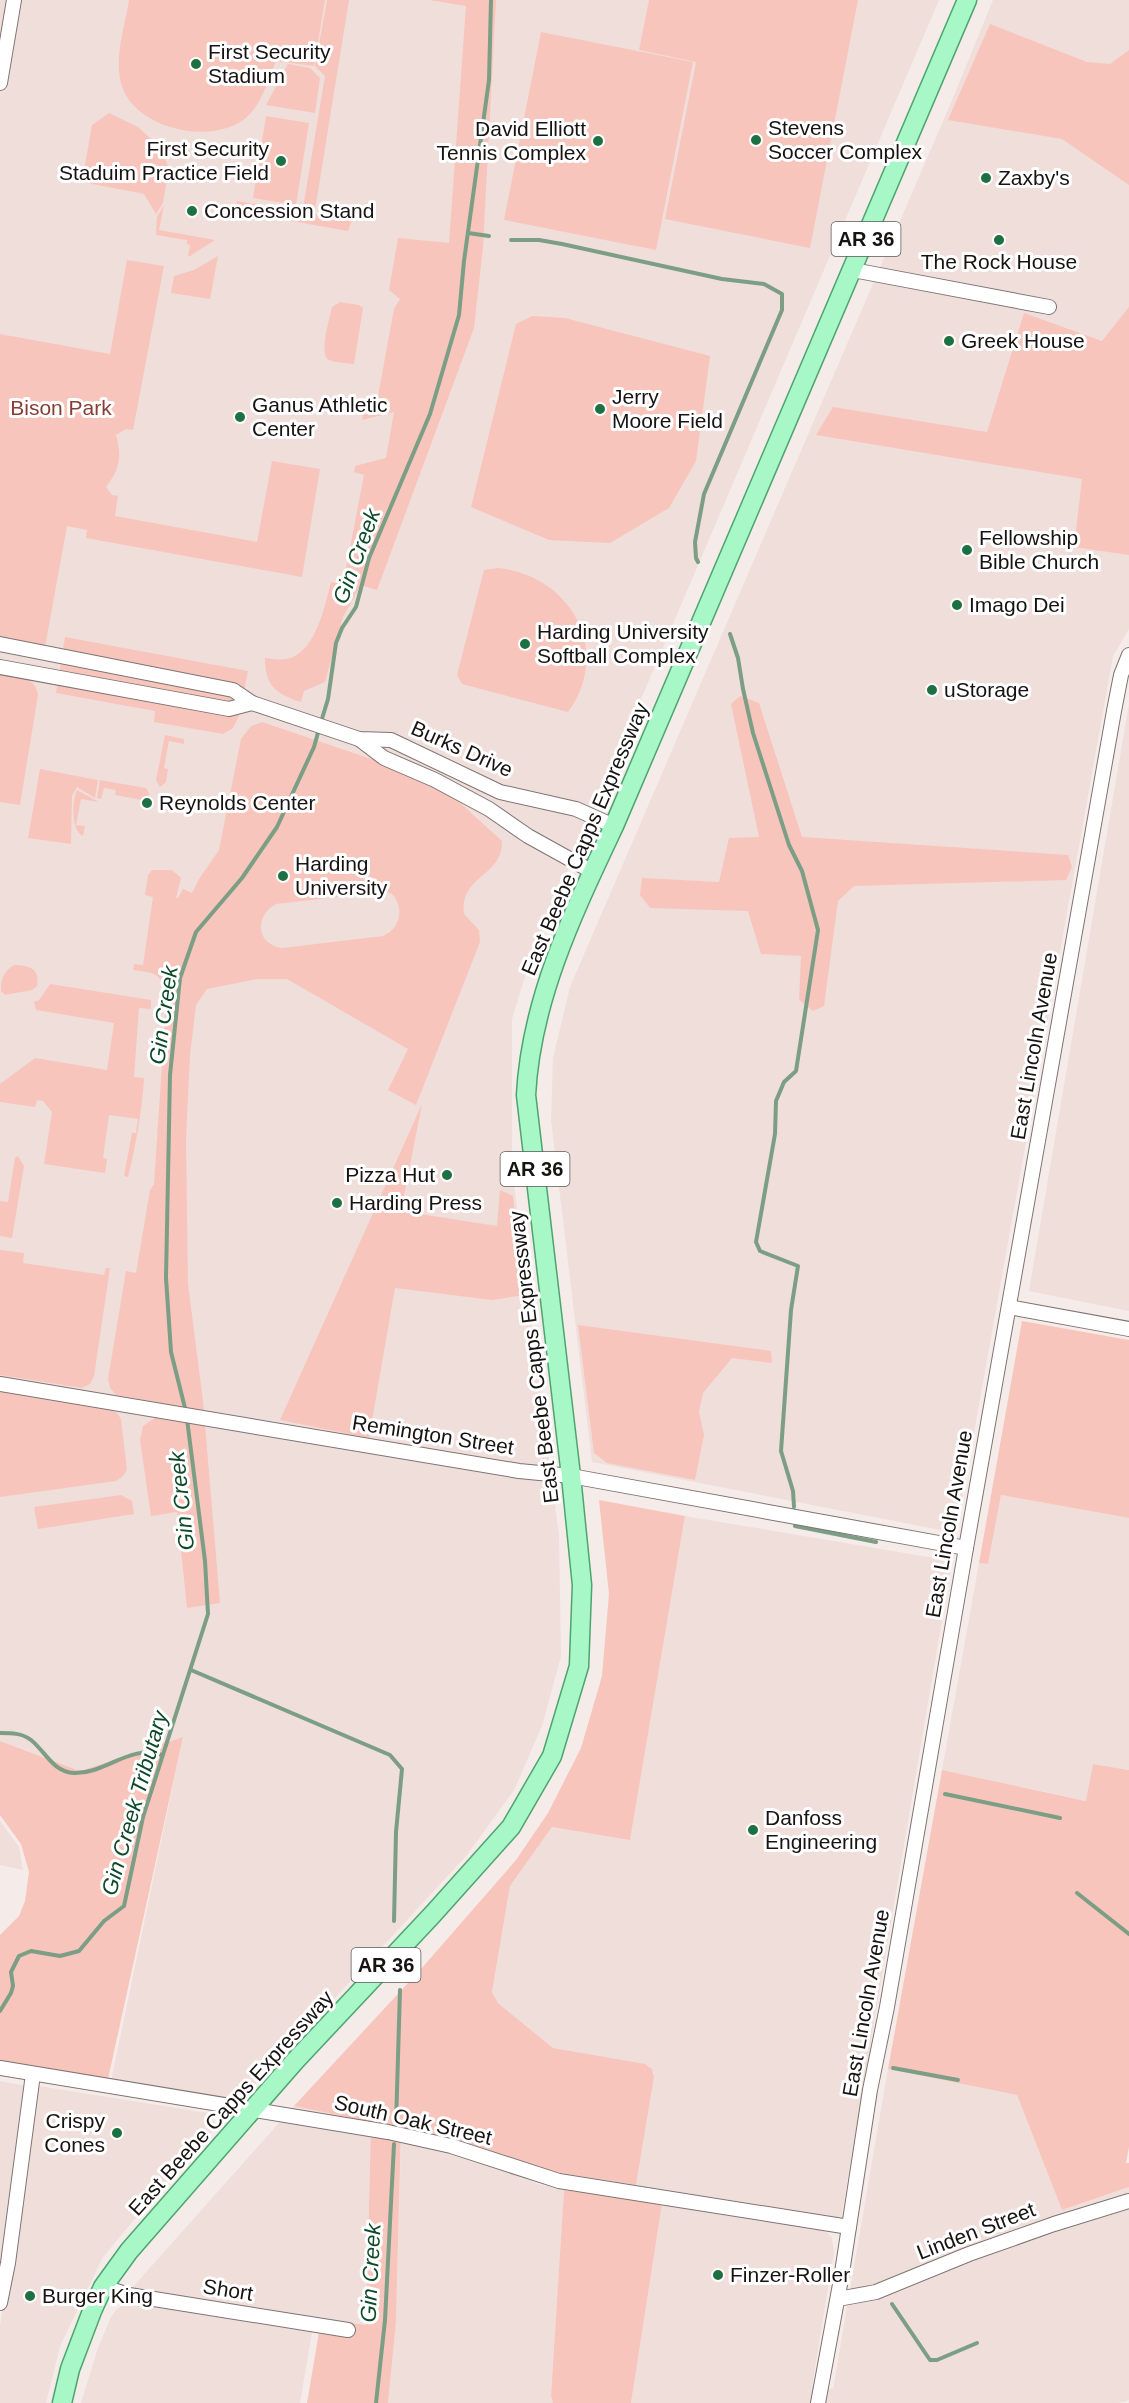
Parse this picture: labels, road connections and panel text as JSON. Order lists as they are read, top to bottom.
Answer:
{
  "streets": {
    "main road": ["AR 36", "East Beebe Capps Expressway"],
    "street": [
      "Burks Drive",
      "East Lincoln Avenue",
      "Remington Street",
      "South Oak Street",
      "Linden Street",
      "Short"
    ]
  },
  "crossings": [
    ["Burks Drive", "East Beebe Capps Expressway"],
    ["East Beebe Capps Expressway", "Remington Street"],
    ["East Beebe Capps Expressway", "South Oak Street"],
    ["East Beebe Capps Expressway", "Short"],
    ["East Lincoln Avenue", "Remington Street"],
    ["East Lincoln Avenue", "South Oak Street"],
    ["East Lincoln Avenue", "Linden Street"]
  ],
  "water": ["Gin Creek", "Gin Creek Tributary"],
  "parks": ["Bison Park"],
  "places": [
    "First Security Stadium",
    "Stevens Soccer Complex",
    "David Elliott Tennis Complex",
    "First Security Staduim Practice Field",
    "Zaxby's",
    "Concession Stand",
    "The Rock House",
    "Greek House",
    "Jerry Moore Field",
    "Ganus Athletic Center",
    "Fellowship Bible Church",
    "Imago Dei",
    "Harding University Softball Complex",
    "uStorage",
    "Reynolds Center",
    "Harding University",
    "Pizza Hut",
    "Harding Press",
    "Danfoss Engineering",
    "Crispy Cones",
    "Finzer-Roller",
    "Burger King"
  ]
}
